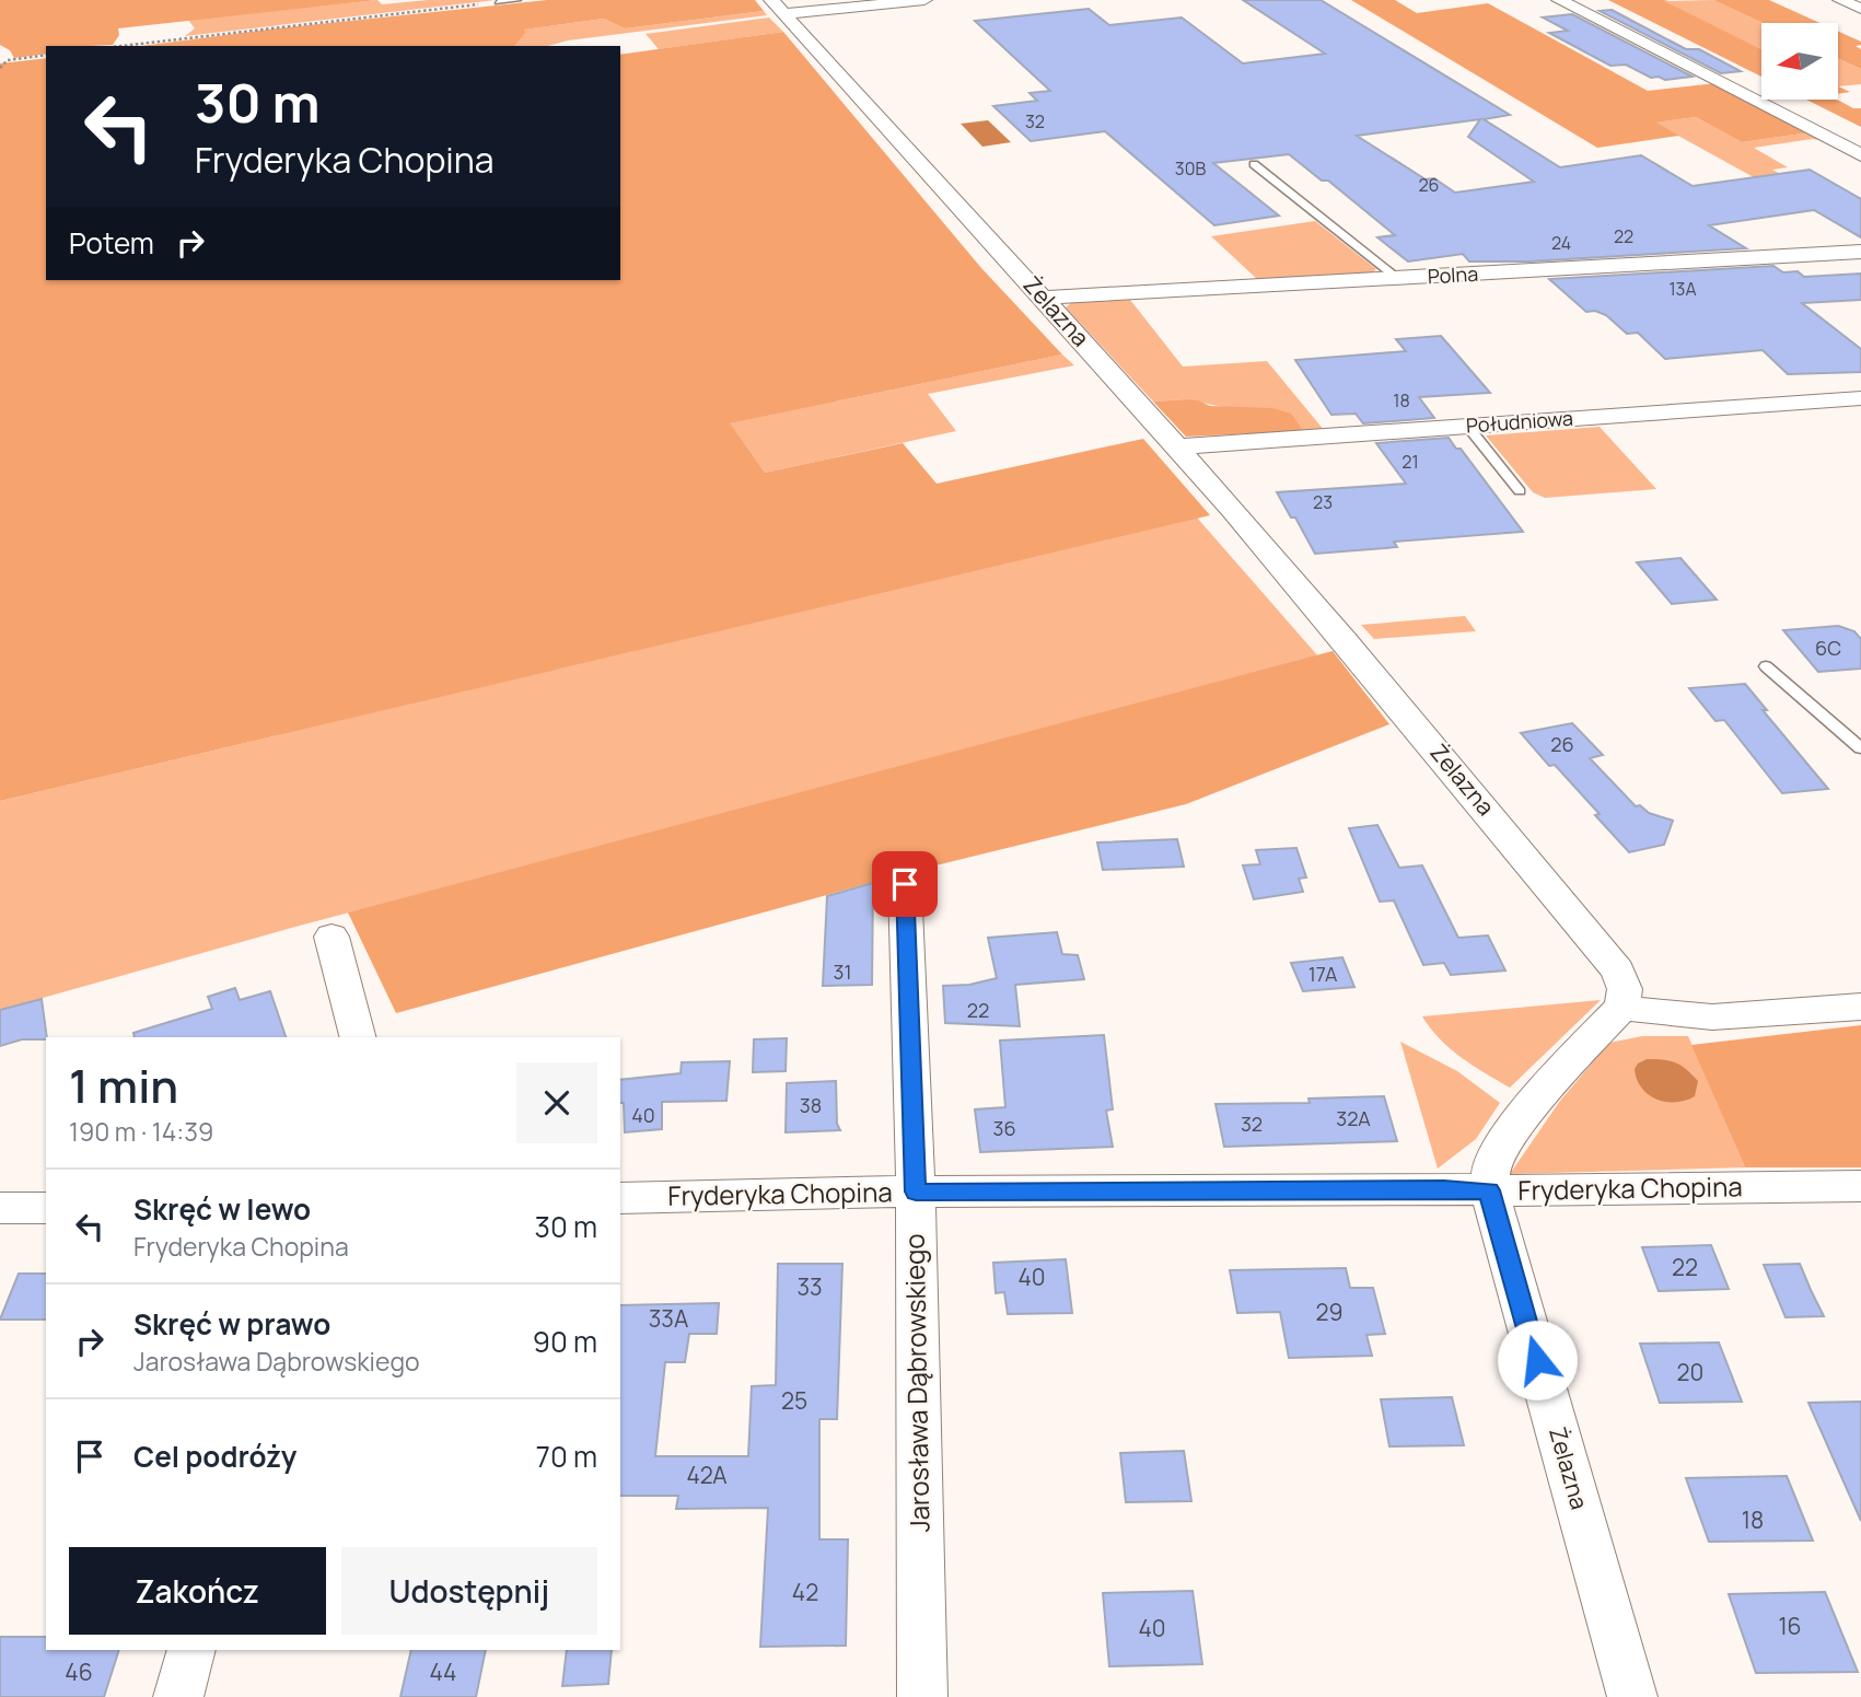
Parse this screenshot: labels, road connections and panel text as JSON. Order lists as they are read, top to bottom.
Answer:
{
  "streets": {
    "street": [
      "Polna",
      "Żelazna",
      "Południowa",
      "Fryderyka Chopina",
      "Jarosława Dąbrowskiego"
    ]
  },
  "crossings": [
    ["Polna", "Żelazna"],
    ["Żelazna", "Południowa"],
    ["Żelazna", "Fryderyka Chopina"],
    ["Fryderyka Chopina", "Jarosława Dąbrowskiego"]
  ],
  "house_numbers": [
    "32",
    "30B",
    "26",
    "22",
    "24",
    "13A",
    "18",
    "21",
    "23",
    "6C",
    "26",
    "31",
    "17A",
    "22",
    "38",
    "40",
    "32A",
    "32",
    "36",
    "22",
    "40",
    "33",
    "29",
    "33A",
    "20",
    "25",
    "42A",
    "18",
    "42",
    "16",
    "40",
    "46",
    "44"
  ],
  "north": "left",
  "page": {
    "turn": ["30 m", "Fryderyka Chopina"],
    "then": "Potem",
    "heading": ["1 min", "190 m · 14:39"],
    "list": [
      {
        "name": "Skręć w lewo",
        "note": "Fryderyka Chopina",
        "value": "30 m"
      },
      {
        "name": "Skręć w prawo",
        "note": "Jarosława Dąbrowskiego",
        "value": "90 m"
      },
      {
        "name": "Cel podróży",
        "value": "70 m"
      }
    ],
    "buttons": ["Zakończ", "Udostępnij"]
  }
}
